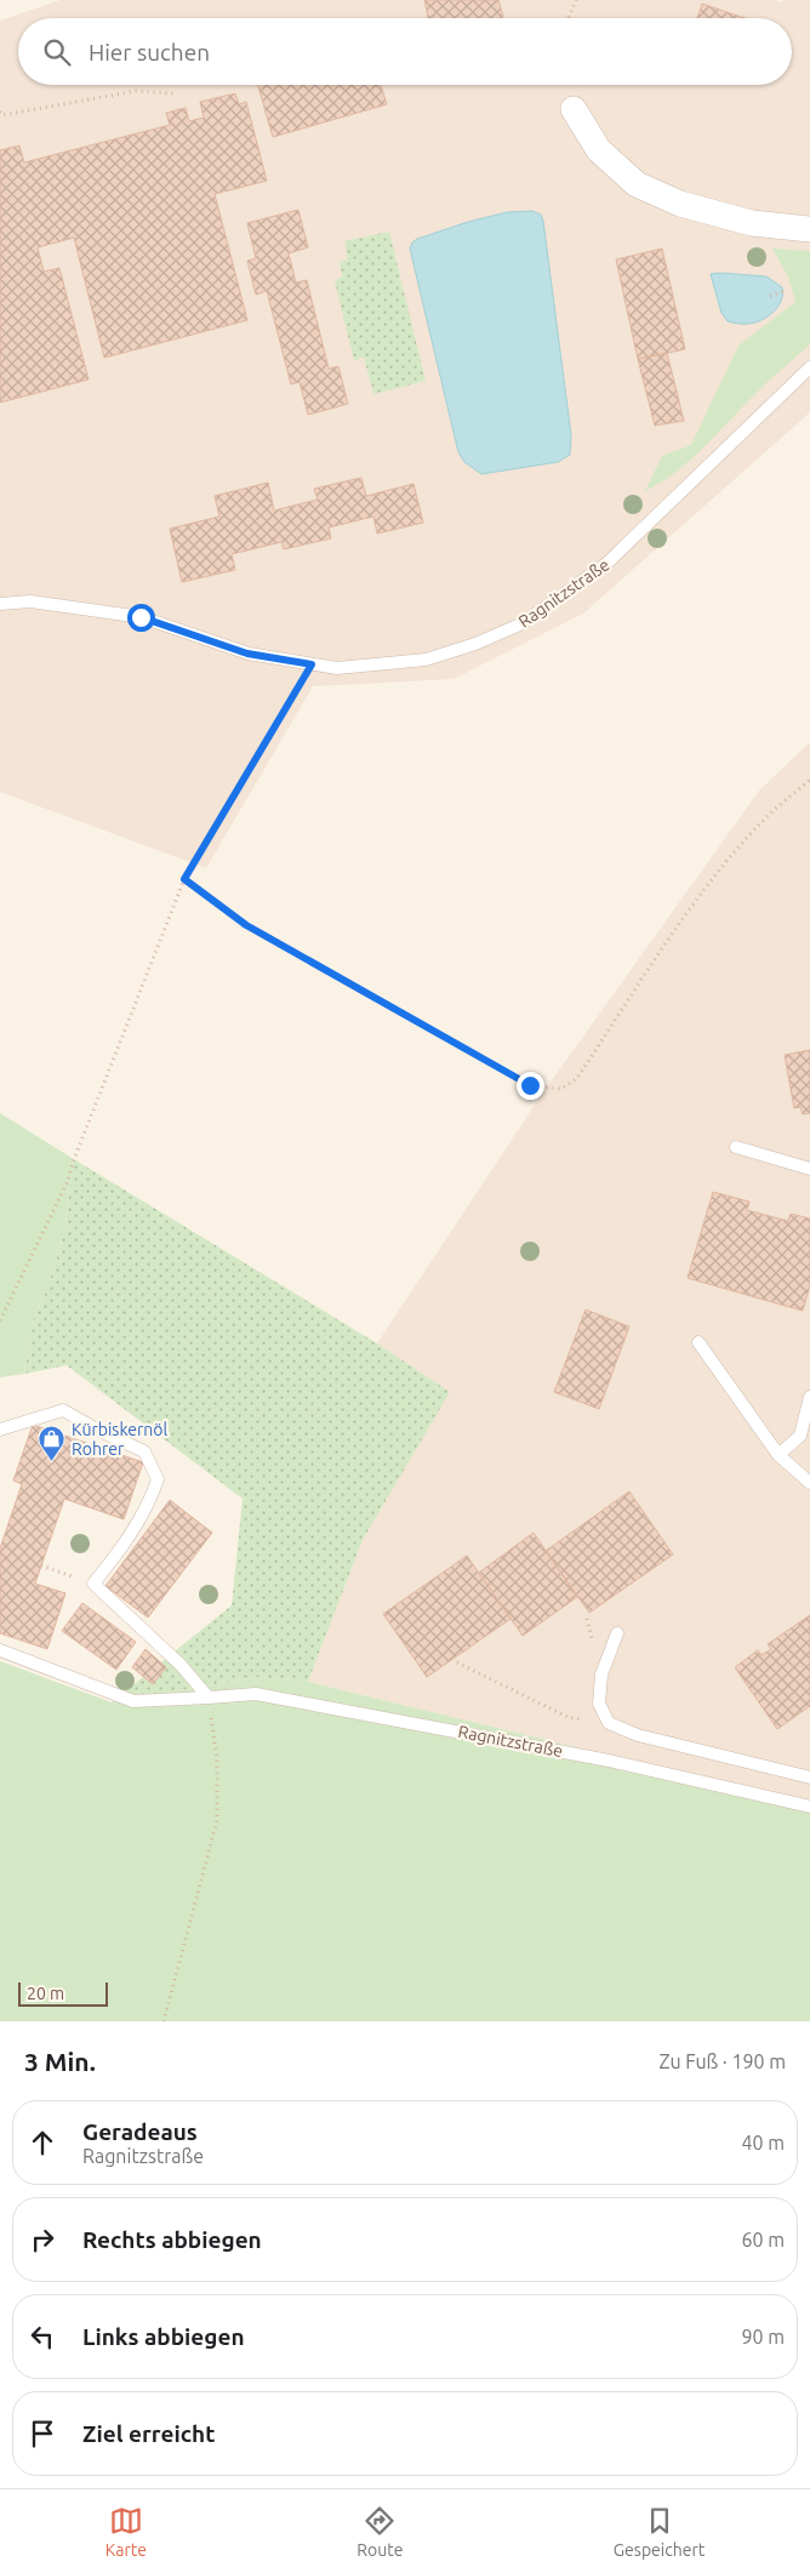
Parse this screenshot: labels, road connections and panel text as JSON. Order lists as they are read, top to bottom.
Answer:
{
  "streets": {
    "lane": ["Ragnitzstraße"]
  },
  "places": {
    "shop": ["Kürbiskernöl Rohrer"]
  },
  "scale_bar": "20 m",
  "page": {
    "search": "Hier suchen",
    "scale": "20 m",
    "heading": ["3 Min.", "Zu Fuß · 190 m"],
    "list": [
      ["Geradeaus", "Ragnitzstraße", "40 m"],
      ["Rechts abbiegen", "60 m"],
      ["Links abbiegen", "90 m"],
      "Ziel erreicht"
    ],
    "nav": ["Karte", "Route", "Gespeichert"]
  }
}
